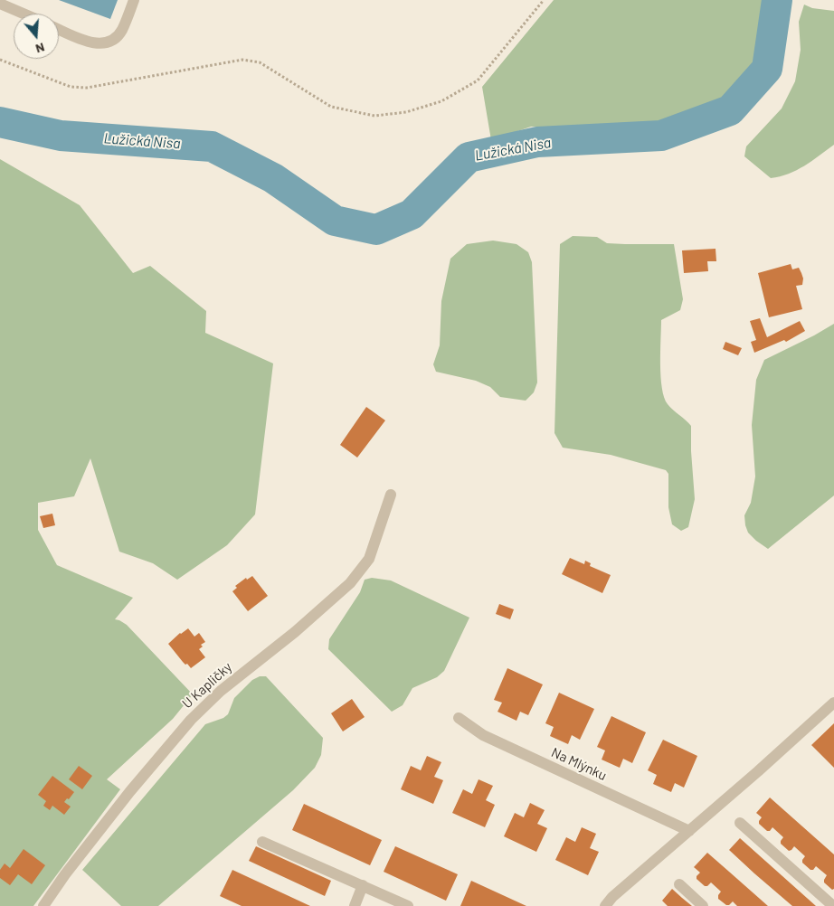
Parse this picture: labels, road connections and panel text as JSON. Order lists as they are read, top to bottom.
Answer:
{
  "streets": {
    "street": ["U Kapličky", "Na Mlýnku"]
  },
  "water": ["Lužická Nisa"],
  "north": "bottom"
}
